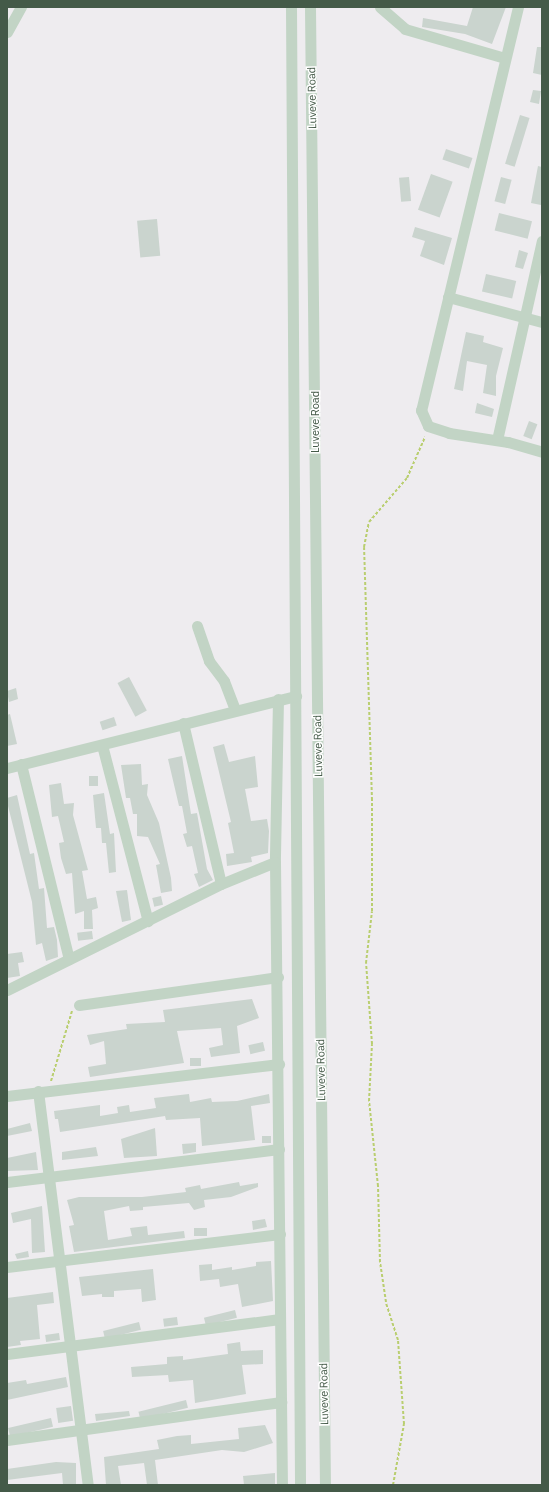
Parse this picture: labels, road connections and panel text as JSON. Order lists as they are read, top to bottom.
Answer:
{
  "streets": {
    "street": ["Luveve Road"]
  }
}
